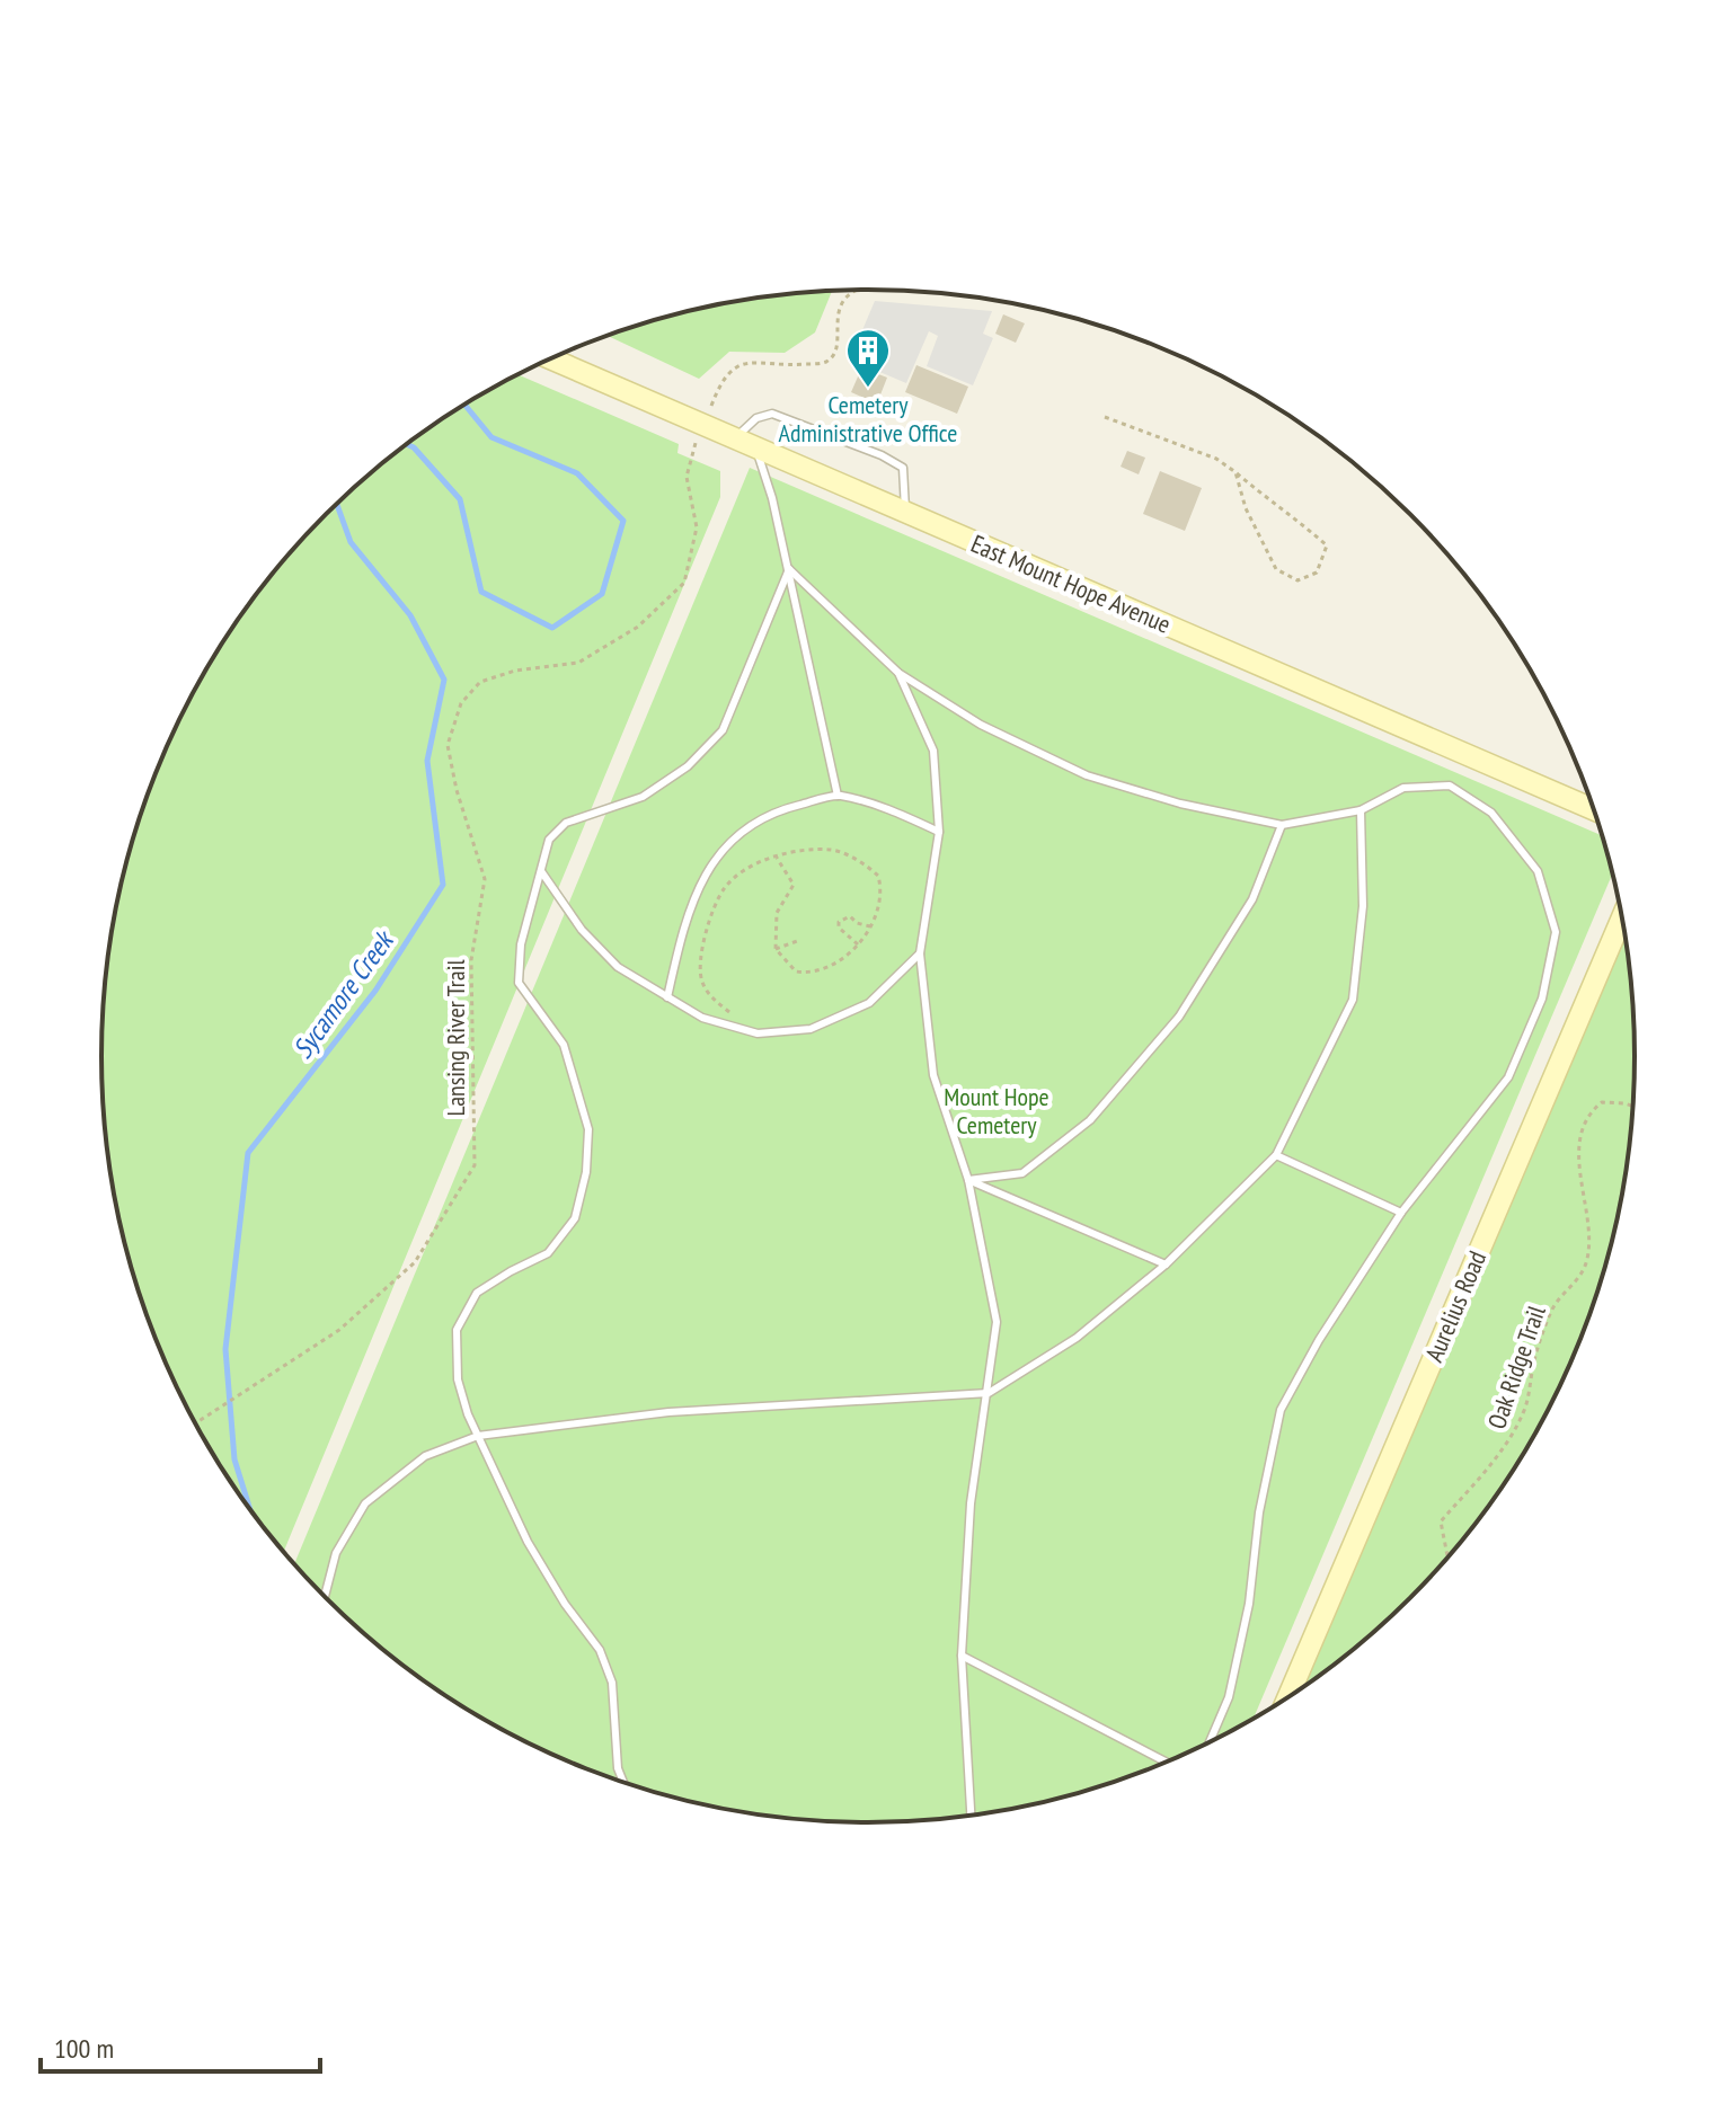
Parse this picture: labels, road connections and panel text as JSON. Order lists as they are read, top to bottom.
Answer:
{
  "streets": {
    "street": ["East Mount Hope Avenue", "Aurelius Road"],
    "path": ["Lansing River Trail", "Oak Ridge Trail"]
  },
  "water": ["Sycamore Creek"],
  "parks": ["Mount Hope Cemetery"],
  "places": {
    "building": ["Cemetery Administrative Office"]
  },
  "scale_bar": "100 m"
}
